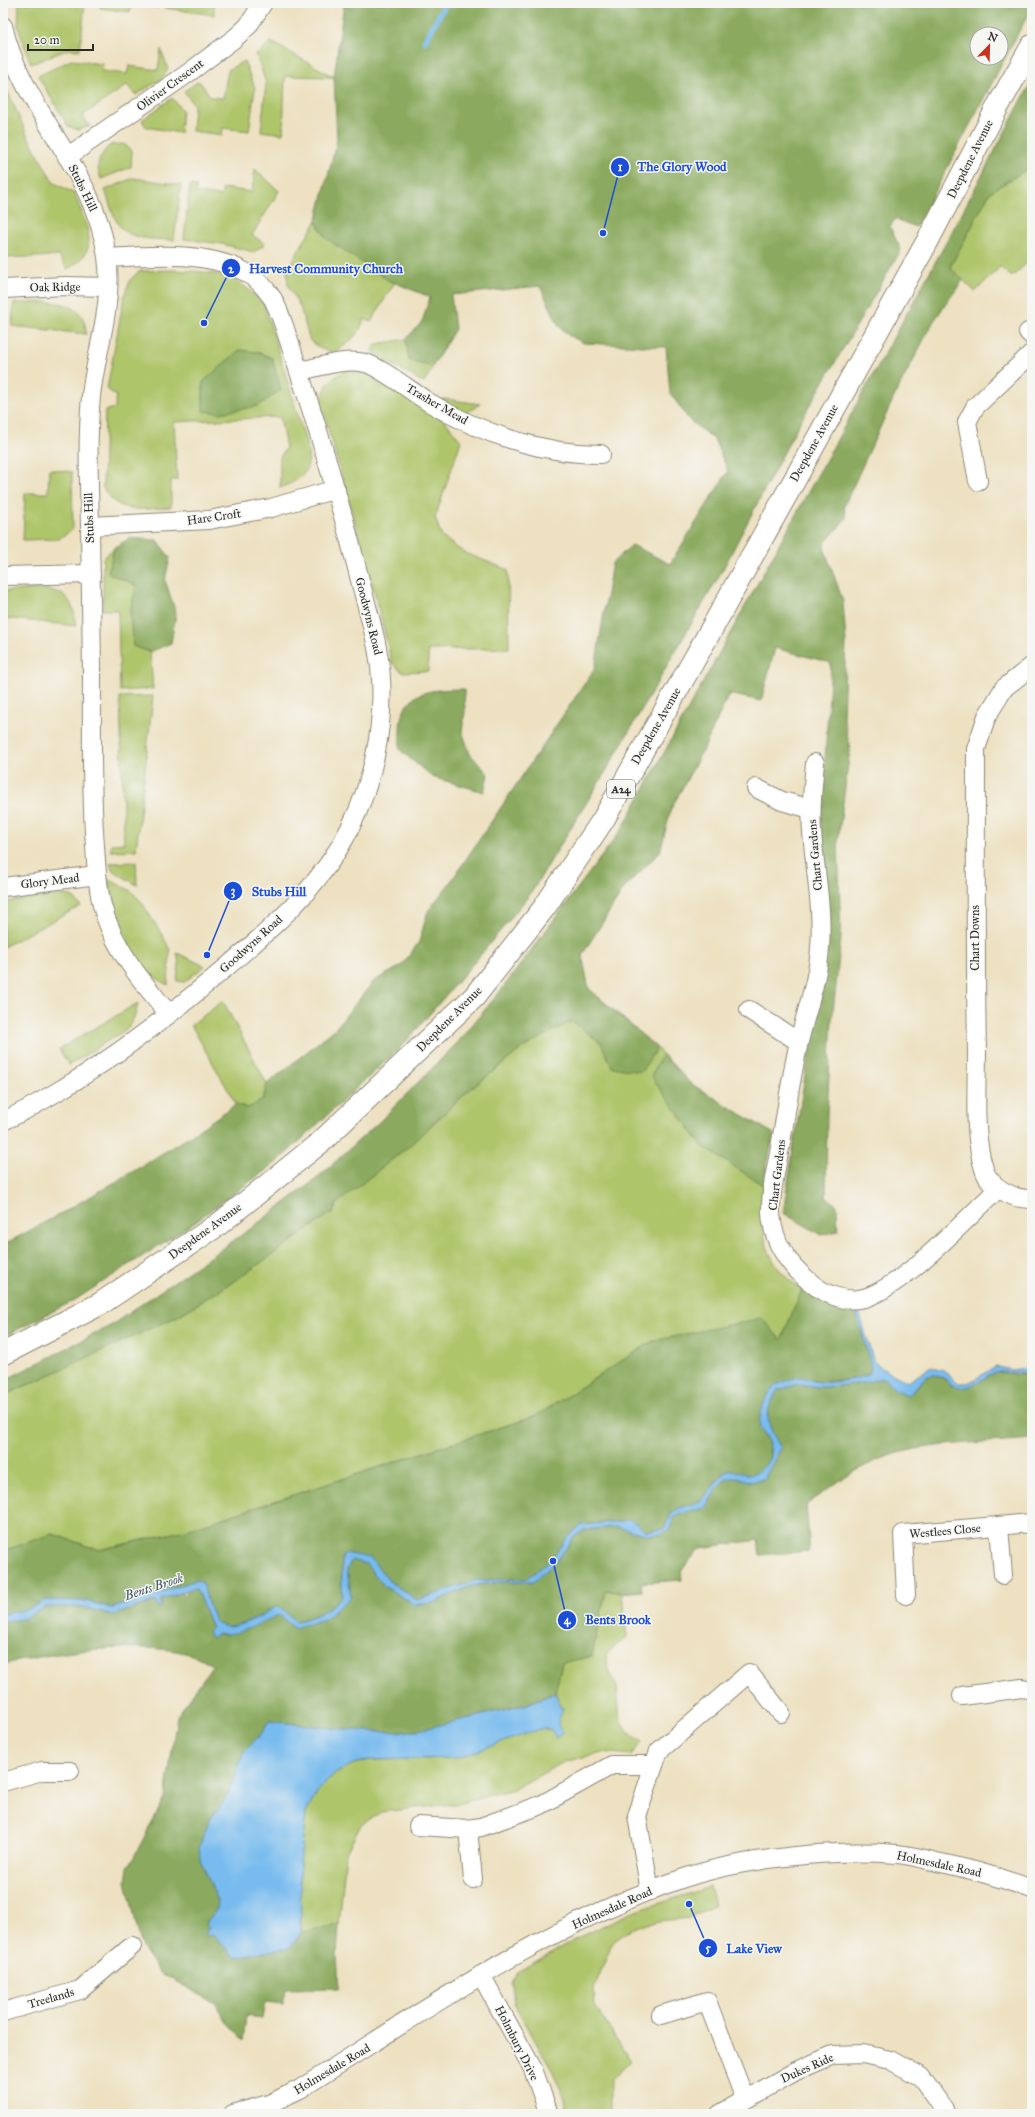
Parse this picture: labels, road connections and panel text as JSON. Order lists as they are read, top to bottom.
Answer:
{
  "streets": {
    "highway": ["Deepdene Avenue", "A24"],
    "street": [
      "Olivier Crescent",
      "Stubs Hill",
      "Oak Ridge",
      "Trasher Mead",
      "Hare Croft",
      "Goodwyns Road",
      "Chart Gardens",
      "Glory Mead",
      "Chart Downs",
      "Westlees Close",
      "Holmesdale Road",
      "Treelands",
      "Holmbury Drive",
      "Dukes Ride"
    ]
  },
  "crossings": [
    ["Olivier Crescent", "Stubs Hill"],
    ["Stubs Hill", "Oak Ridge"],
    ["Stubs Hill", "Hare Croft"],
    ["Stubs Hill", "Goodwyns Road"],
    ["Stubs Hill", "Glory Mead"],
    ["Trasher Mead", "Goodwyns Road"],
    ["Hare Croft", "Goodwyns Road"],
    ["Chart Gardens", "Chart Downs"],
    ["Holmesdale Road", "Holmbury Drive"]
  ],
  "water": ["Bents Brook"],
  "places": [
    "The Glory Wood",
    "Harvest Community Church",
    "Stubs Hill",
    "Bents Brook",
    "Lake View"
  ],
  "scale_bar": "20 m",
  "north": "top right"
}
